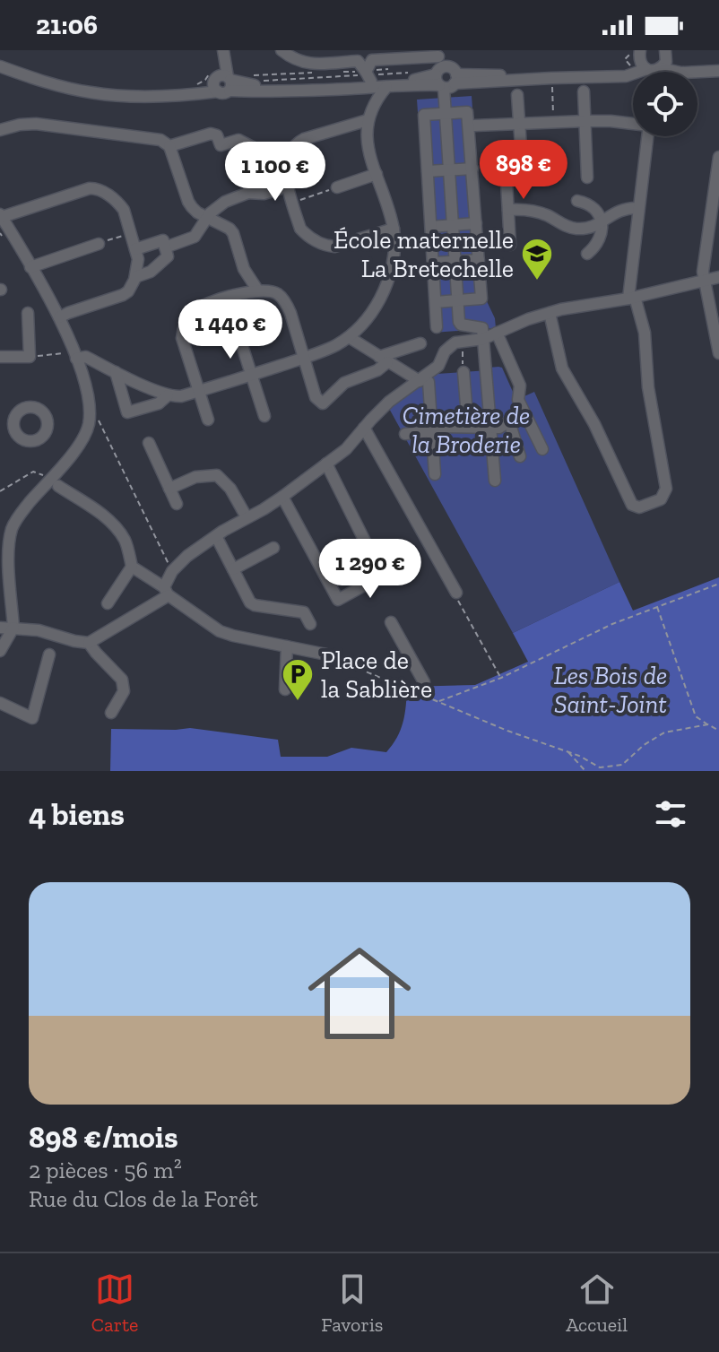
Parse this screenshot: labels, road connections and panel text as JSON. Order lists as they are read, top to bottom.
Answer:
{
  "parks": ["Cimetière de la Broderie", "Les Bois de Saint-Joint"],
  "places": {
    "school or university": ["École maternelle La Bretechelle"],
    "parking": ["Place de la Sablière"]
  },
  "page": {
    "status": "21:06",
    "price": [
      "898 €",
      "1 100 €",
      "1 440 €",
      "1 290 €"
    ],
    "heading": "4 biens",
    "list": [
      {
        "name": "898 €/mois",
        "note": "2 pièces · 56 m² · Rue du Clos de la Forêt"
      }
    ],
    "tabs": ["Carte", "Favoris", "Accueil"]
  }
}
